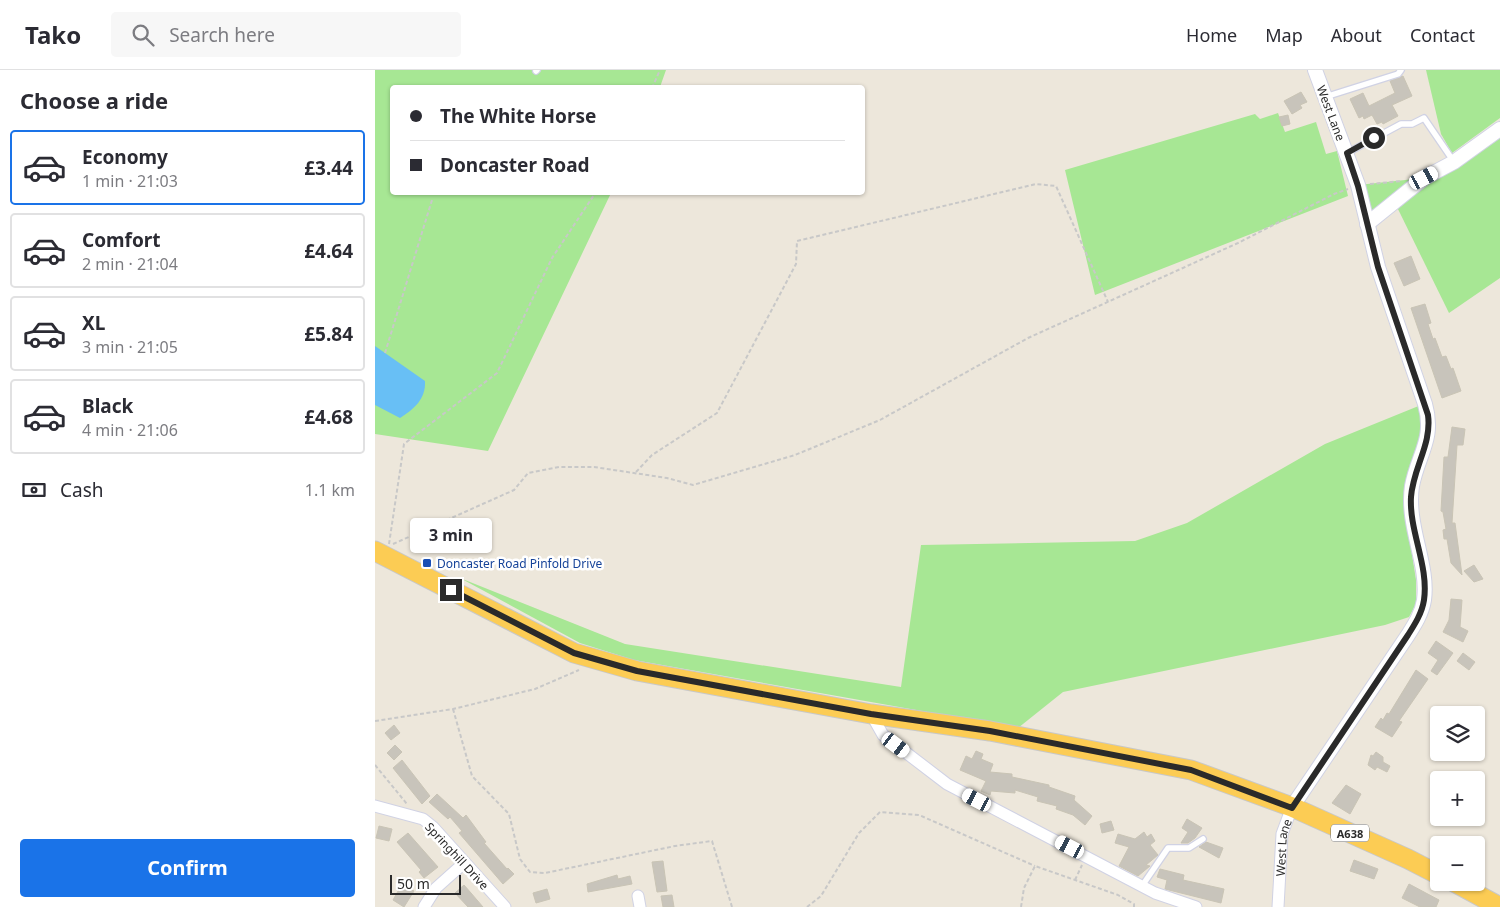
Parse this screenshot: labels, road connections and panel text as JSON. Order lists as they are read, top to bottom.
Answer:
{
  "streets": {
    "highway": ["A638"],
    "street": ["West Lane", "Springhill Drive"]
  },
  "crossings": [
    ["West Lane", "A638"]
  ],
  "places": {
    "transit": ["Doncaster Road Pinfold Drive"]
  },
  "scale_bar": "50 m",
  "page": {
    "header": "Tako",
    "search": "Search here",
    "nav": [
      "Home",
      "Map",
      "About",
      "Contact"
    ],
    "heading": "Choose a ride",
    "banner": ["The White Horse", "Doncaster Road"],
    "list": [
      {
        "name": "Economy",
        "note": "1 min · 21:03",
        "value": "£3.44"
      },
      {
        "name": "Comfort",
        "note": "2 min · 21:04",
        "value": "£4.64"
      },
      {
        "name": "XL",
        "note": "3 min · 21:05",
        "value": "£5.84"
      },
      {
        "name": "Black",
        "note": "4 min · 21:06",
        "value": "£4.68"
      }
    ],
    "pay": ["Cash", "1.1 km"],
    "bubble": "3 min",
    "map_buttons": ["+", "−"],
    "buttons": "Confirm",
    "scale": "50 m"
  }
}
